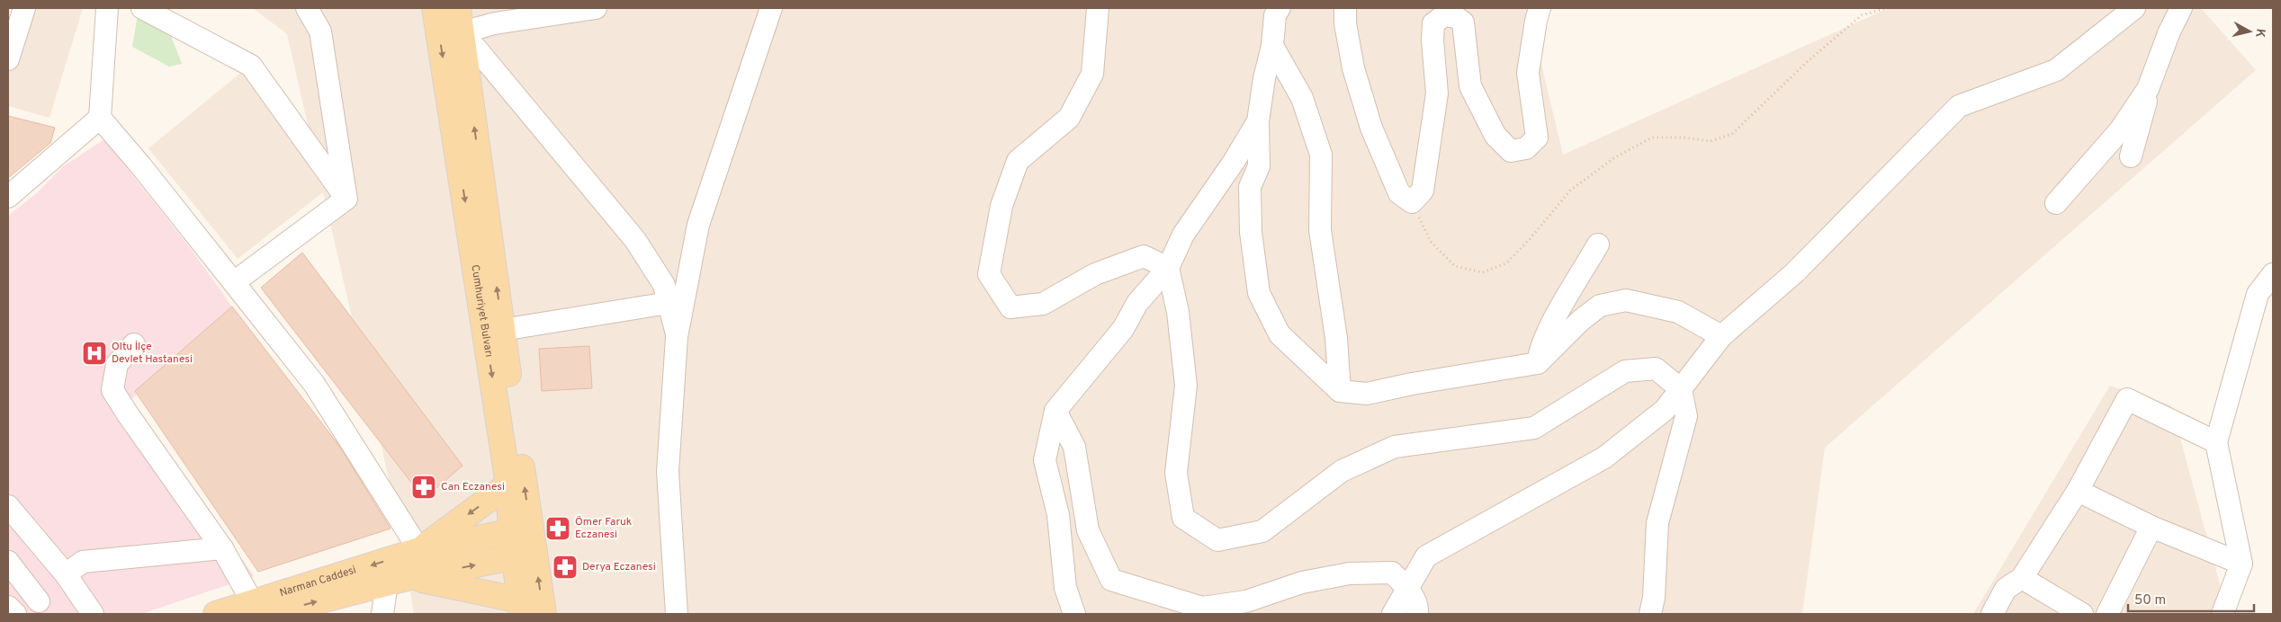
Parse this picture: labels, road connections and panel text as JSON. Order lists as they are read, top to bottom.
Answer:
{
  "streets": {
    "main road": ["Cumhuriyet Bulvarı", "Narman Caddesi"]
  },
  "crossings": [
    ["Cumhuriyet Bulvarı", "Narman Caddesi"]
  ],
  "places": {
    "hospital": ["Oltu İlçe Devlet Hastanesi"],
    "pharmacy": ["Can Eczanesi", "Ömer Faruk Eczanesi", "Derya Eczanesi"]
  },
  "scale_bar": "50 m",
  "north": "right"
}
